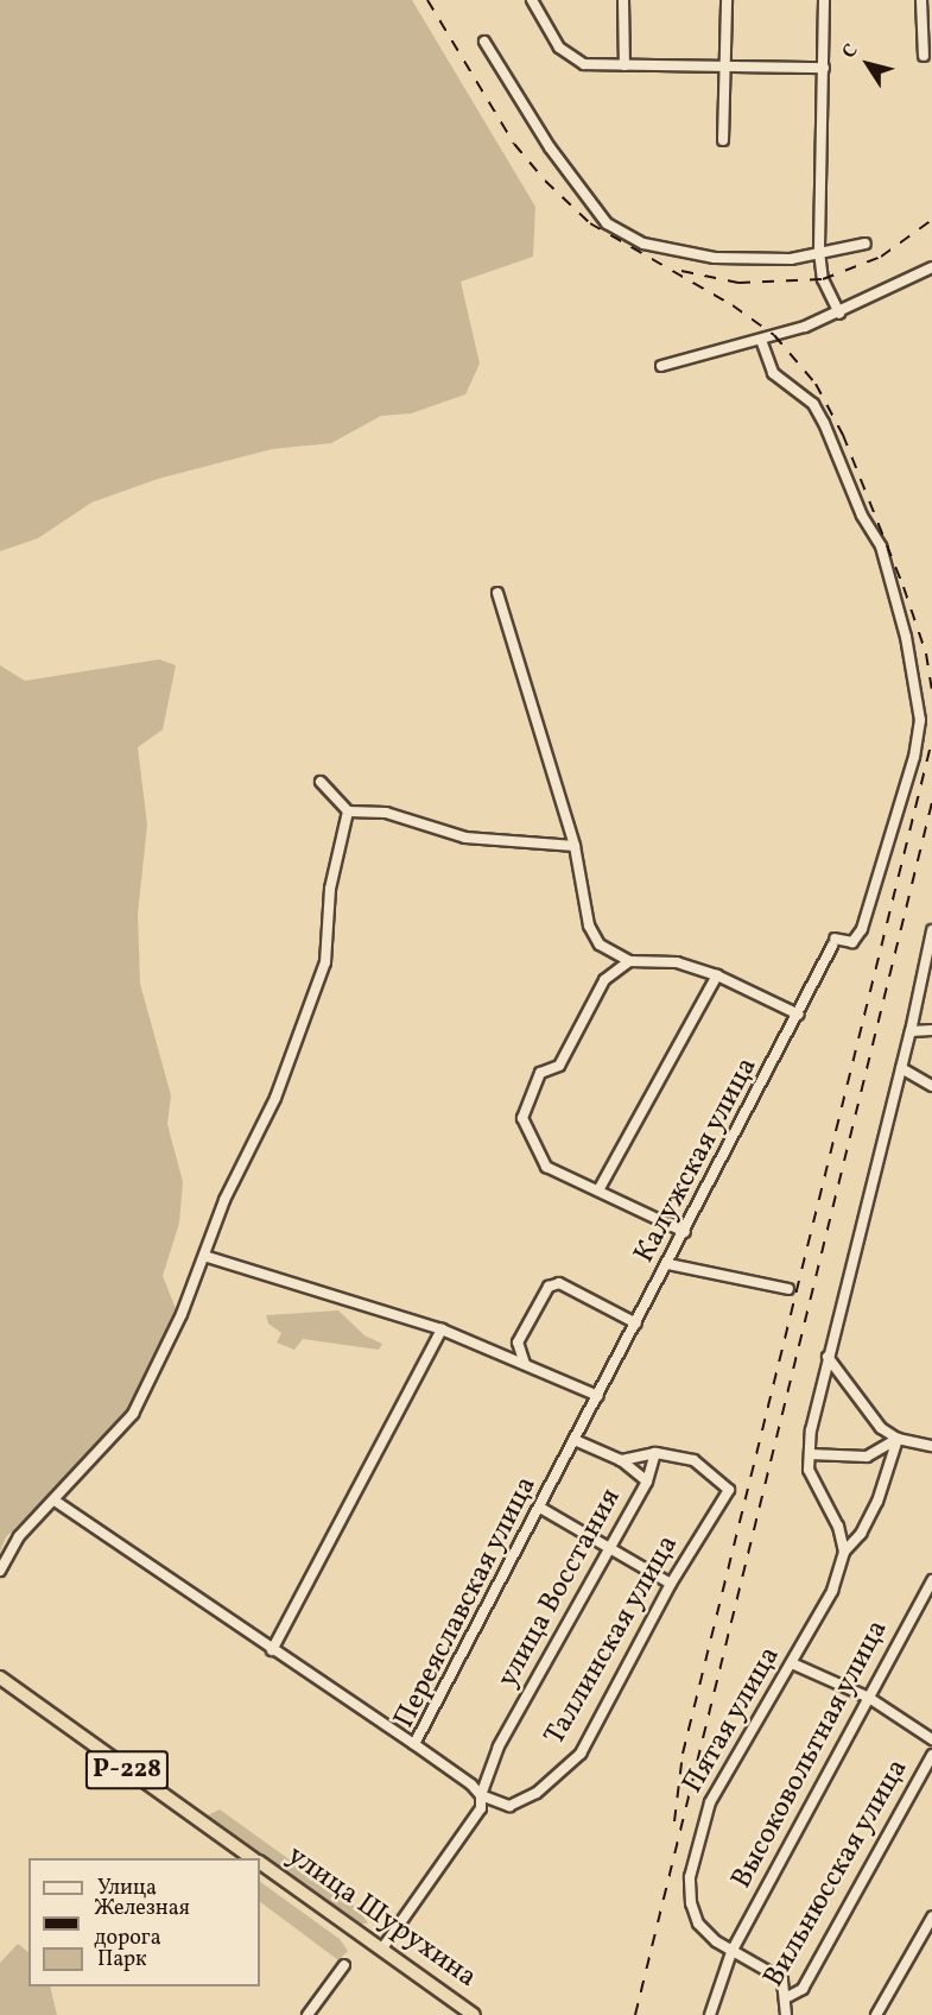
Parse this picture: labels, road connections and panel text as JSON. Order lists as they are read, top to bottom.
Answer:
{
  "streets": {
    "highway": ["Р-228", "улица Шурухина"],
    "street": [
      "Калужская улица",
      "улица Восстания",
      "Переяславская улица",
      "Таллинская улица",
      "Пятая улица",
      "Высоковольтная улица",
      "Вильнюсская улица"
    ]
  },
  "crossings": [
    ["Калужская улица", "Переяславская улица"],
    ["улица Восстания", "Переяславская улица"],
    ["улица Восстания", "Таллинская улица"],
    ["Переяславская улица", "Таллинская улица"],
    ["Пятая улица", "Высоковольтная улица"],
    ["Пятая улица", "Вильнюсская улица"]
  ],
  "legend": ["Улица", "Железная дорога", "Парк"],
  "north": "top left"
}
